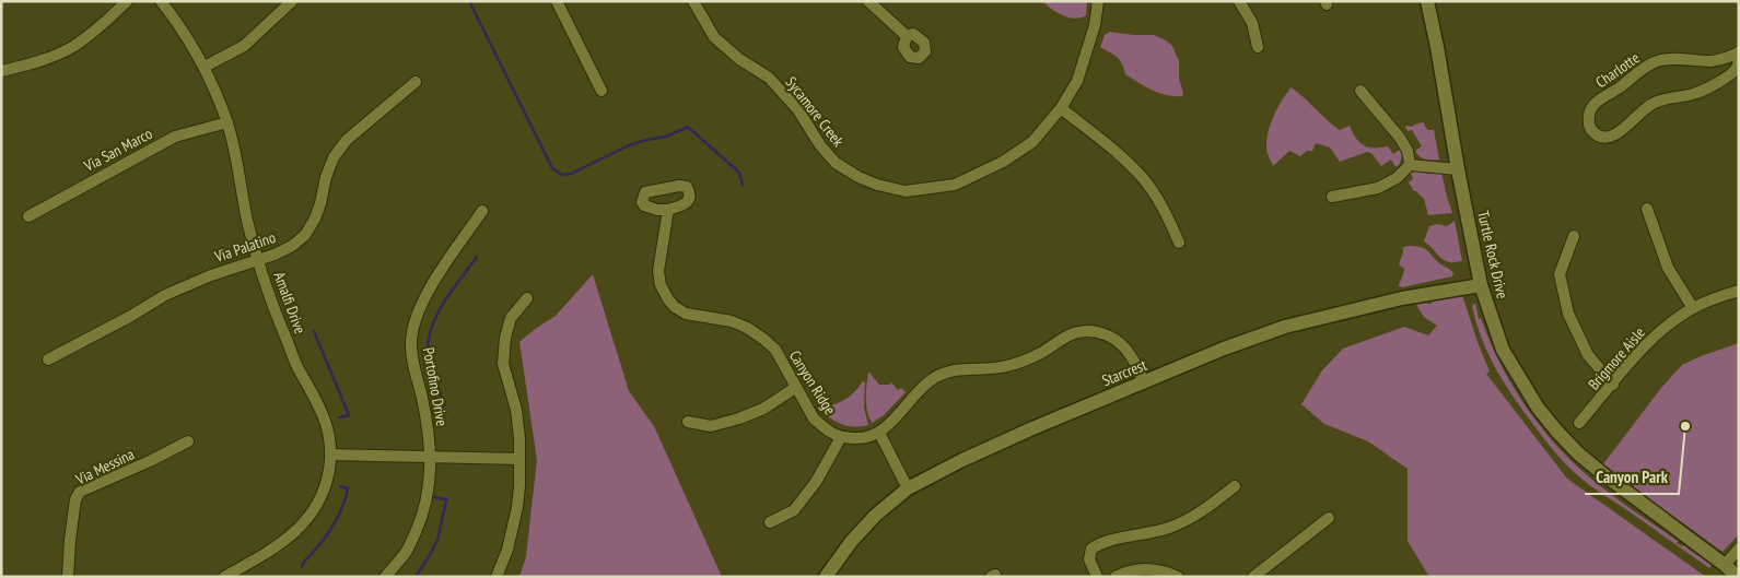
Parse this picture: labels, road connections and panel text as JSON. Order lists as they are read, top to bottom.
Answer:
{
  "streets": {
    "street": [
      "Charlotte",
      "Sycamore Creek",
      "Via San Marco",
      "Via Palatino",
      "Turtle Rock Drive",
      "Amalfi Drive",
      "Brigmore Aisle",
      "Starcrest",
      "Canyon Ridge",
      "Portofino Drive",
      "Via Messina"
    ]
  },
  "crossings": [
    ["Via San Marco", "Amalfi Drive"],
    ["Via Palatino", "Amalfi Drive"],
    ["Turtle Rock Drive", "Starcrest"]
  ],
  "places": ["Canyon Park"]
}
